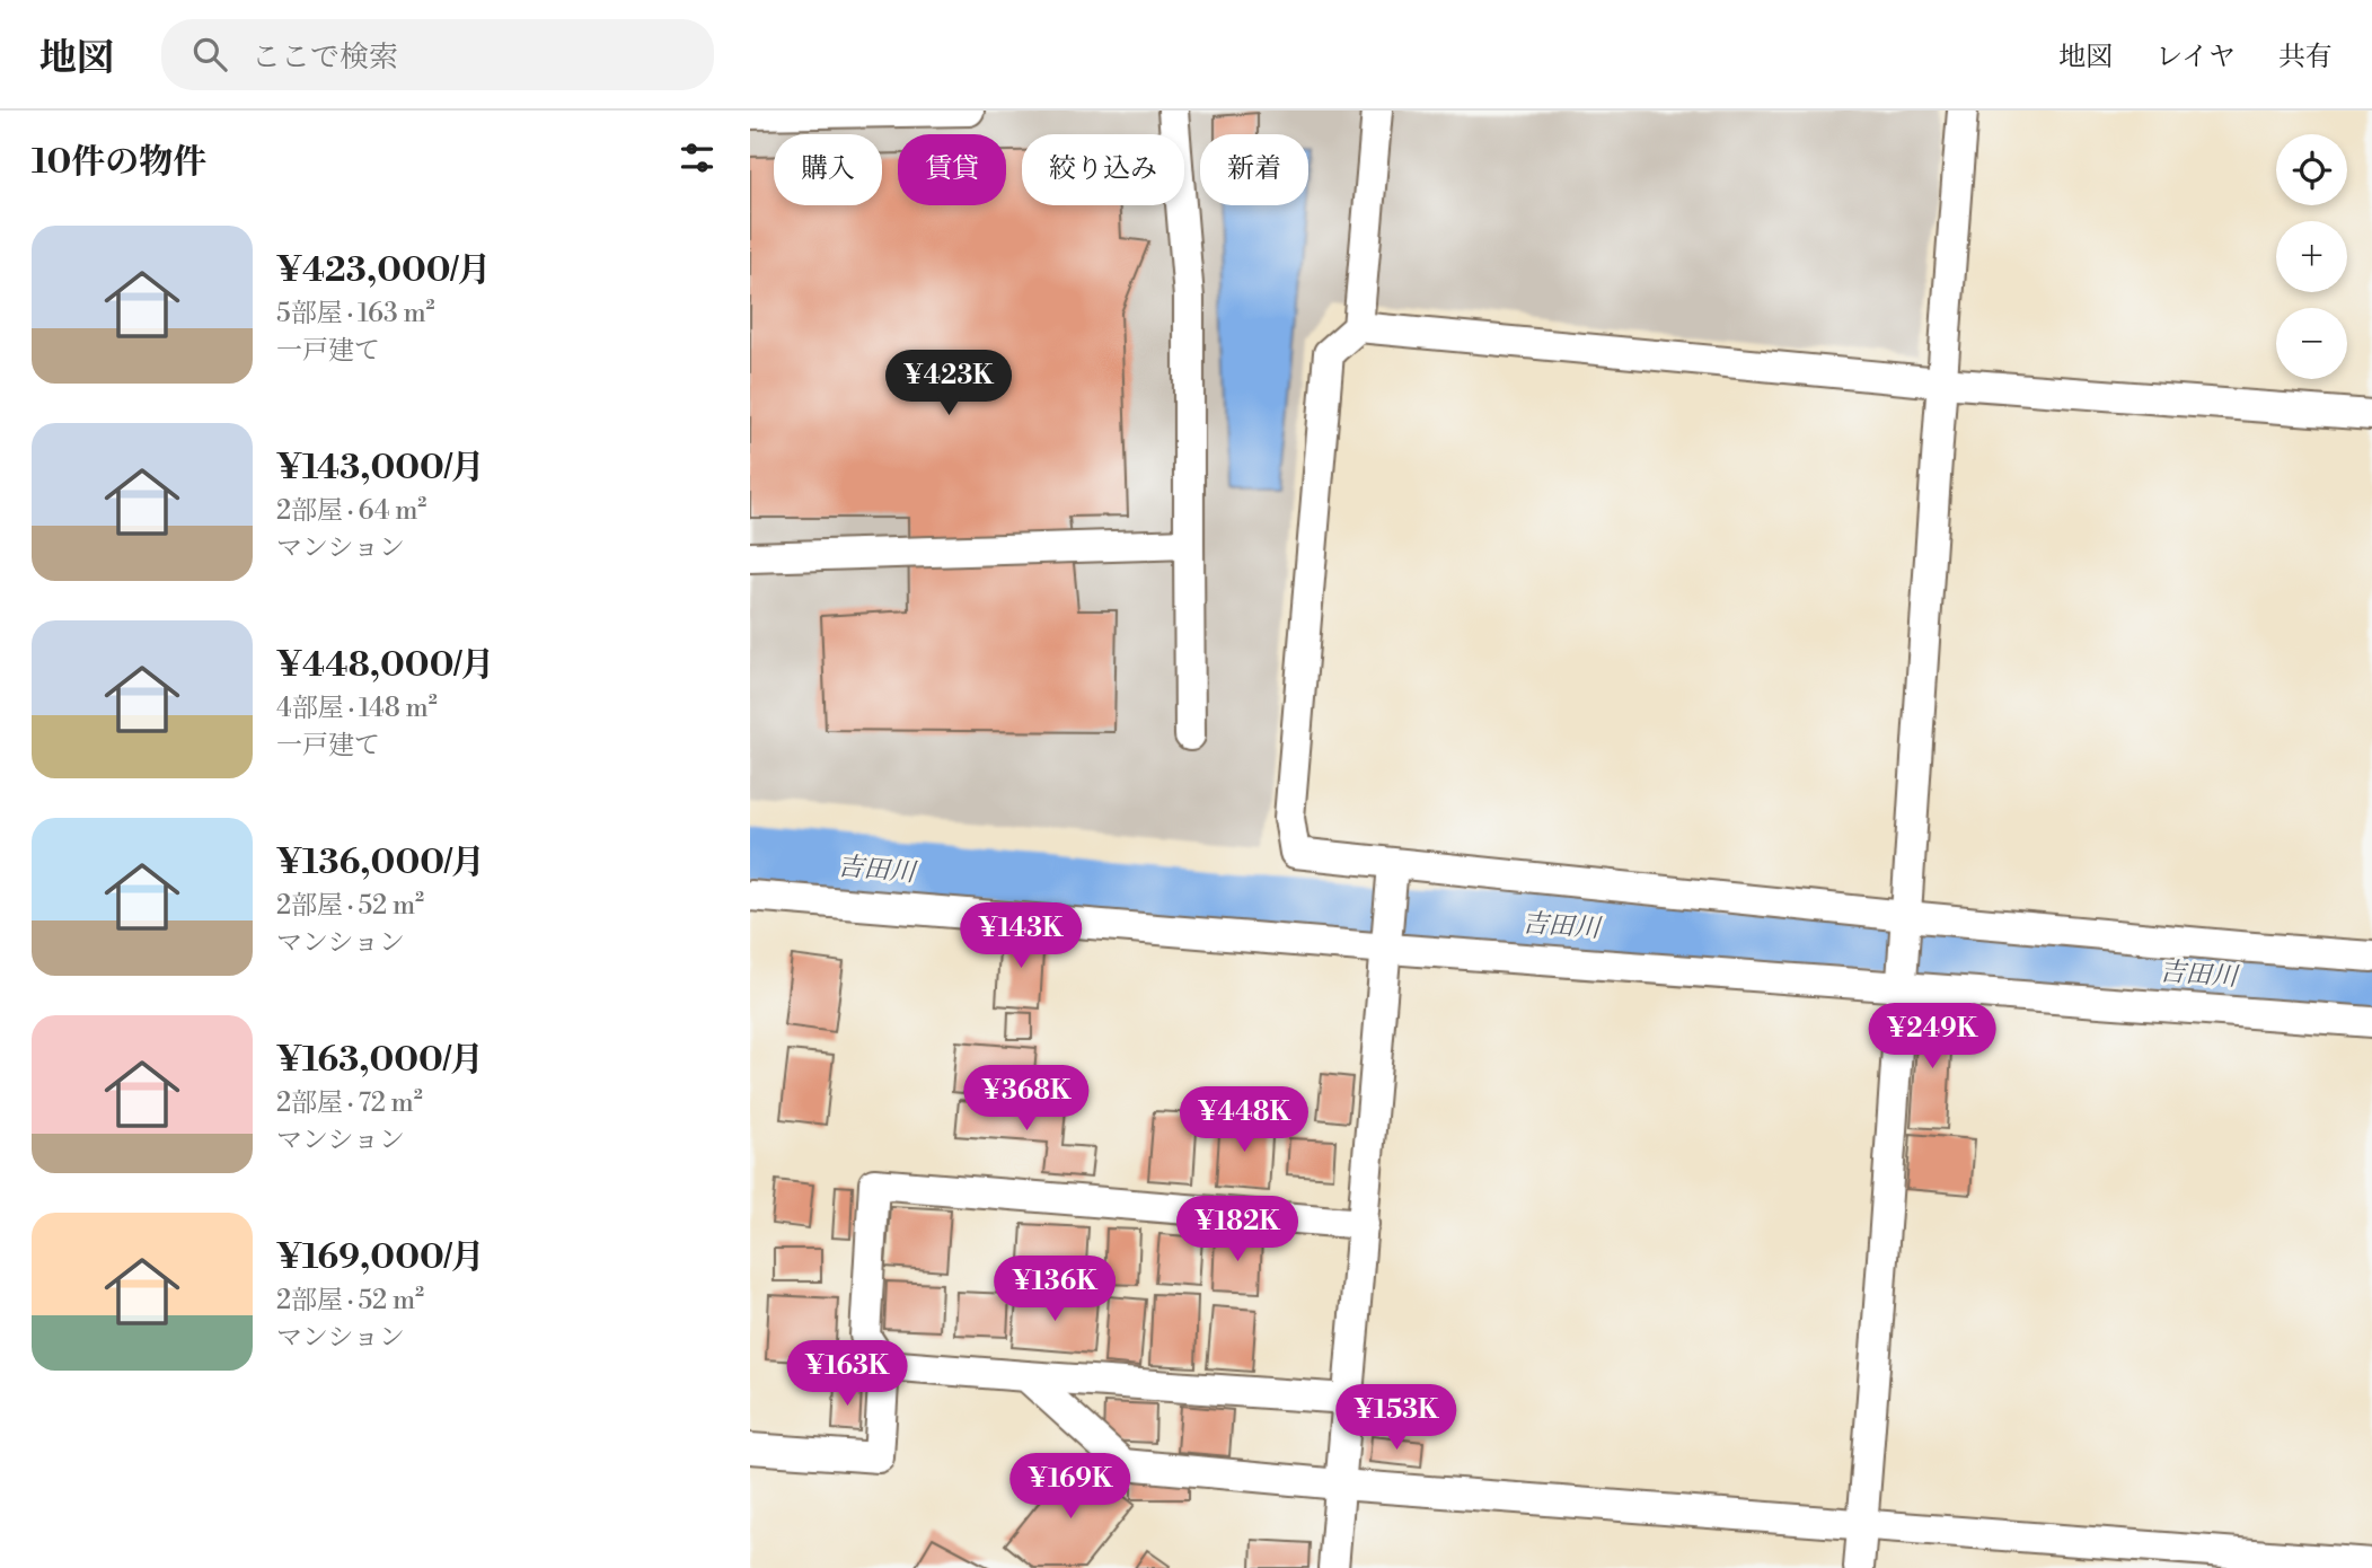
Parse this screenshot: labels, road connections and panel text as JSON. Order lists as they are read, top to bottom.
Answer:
{
  "water": ["吉田川"],
  "page": {
    "header": "地図",
    "search": "ここで検索",
    "nav": ["地図", "レイヤ", "共有"],
    "heading": "10件の物件",
    "map_buttons": ["+", "−"],
    "chip": [
      "購入",
      "賃貸",
      "絞り込み",
      "新着"
    ],
    "list": [
      {
        "name": "¥423,000/月",
        "note": "5部屋 · 163 m² · 一戸建て"
      },
      {
        "name": "¥143,000/月",
        "note": "2部屋 · 64 m² · マンション"
      },
      {
        "name": "¥448,000/月",
        "note": "4部屋 · 148 m² · 一戸建て"
      },
      {
        "name": "¥136,000/月",
        "note": "2部屋 · 52 m² · マンション"
      },
      {
        "name": "¥163,000/月",
        "note": "2部屋 · 72 m² · マンション"
      },
      {
        "name": "¥169,000/月",
        "note": "2部屋 · 52 m² · マンション"
      }
    ],
    "price": [
      "¥423K",
      "¥143K",
      "¥249K",
      "¥368K",
      "¥448K",
      "¥182K",
      "¥136K",
      "¥163K",
      "¥153K",
      "¥169K"
    ]
  }
}
